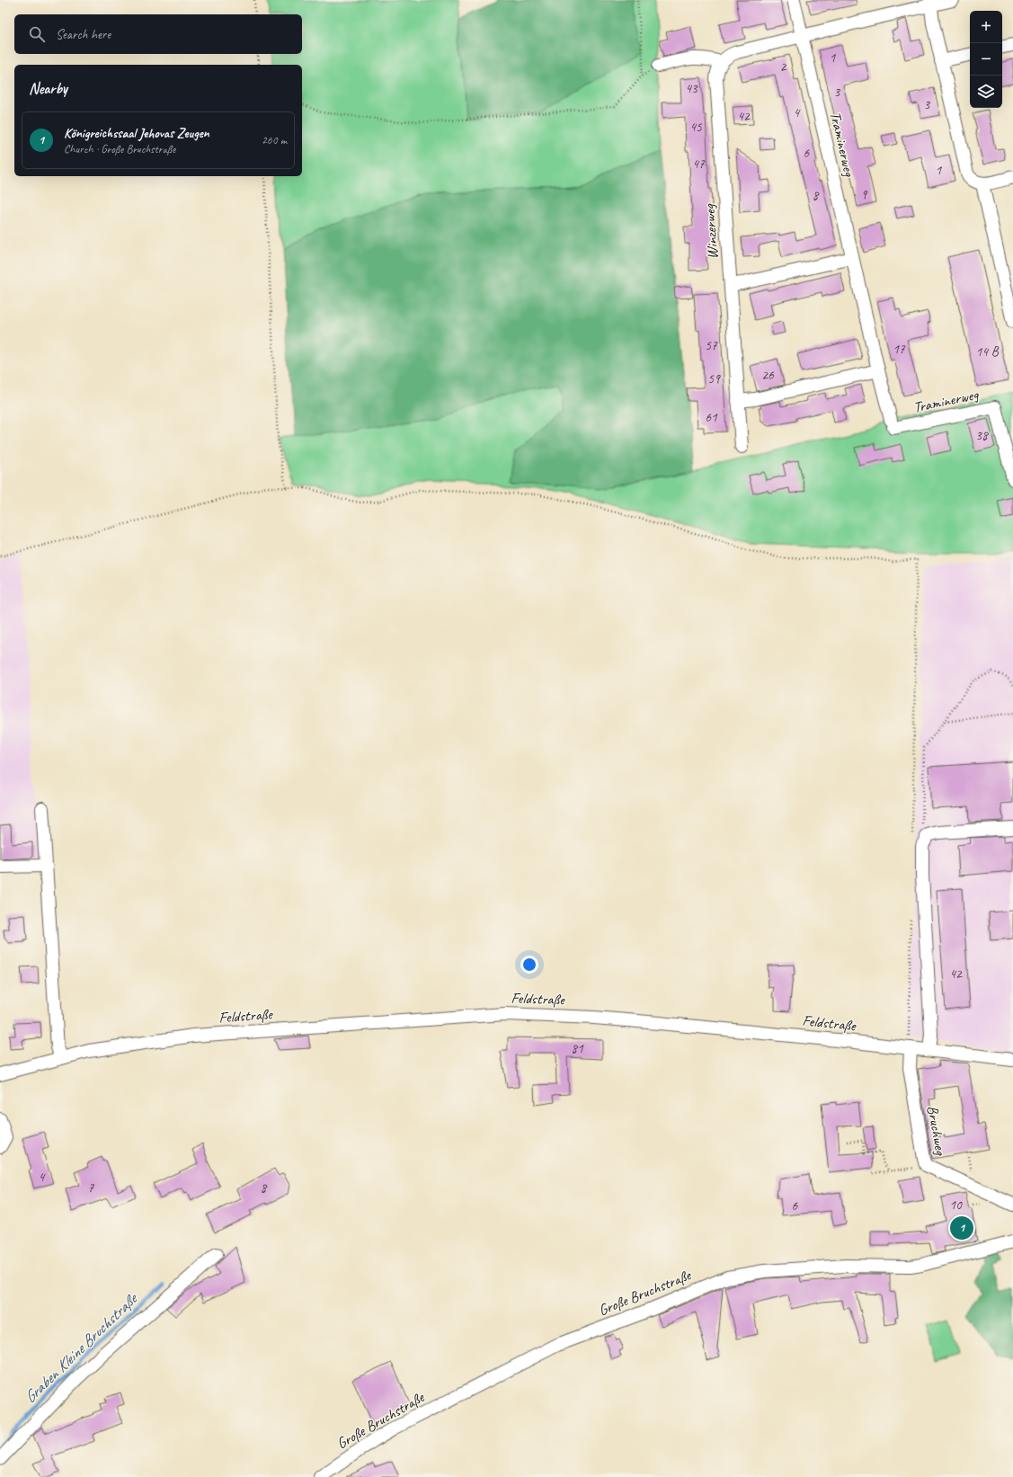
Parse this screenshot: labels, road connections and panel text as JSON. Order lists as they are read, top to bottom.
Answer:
{
  "streets": {
    "street": [
      "Traminerweg",
      "Winzerweg",
      "Feldstraße",
      "Bruchweg",
      "Große Bruchstraße"
    ]
  },
  "crossings": [
    ["Feldstraße", "Bruchweg"]
  ],
  "water": ["Graben Kleine Bruchstraße"],
  "house_numbers": [
    "1",
    "2",
    "43",
    "3",
    "3",
    "4",
    "42",
    "45",
    "6",
    "47",
    "1",
    "9",
    "8",
    "57",
    "17",
    "14 B",
    "26",
    "59",
    "61",
    "38",
    "42",
    "81",
    "4",
    "7",
    "8",
    "10",
    "6"
  ],
  "page": {
    "map_buttons": ["+", "−"],
    "search": "Search here",
    "heading": "Nearby",
    "list": [
      {
        "mark": "1",
        "name": "Königreichssaal Jehovas Zeugen",
        "note": "Church · Große Bruchstraße",
        "value": "260 m"
      }
    ],
    "pins": "1"
  }
}
